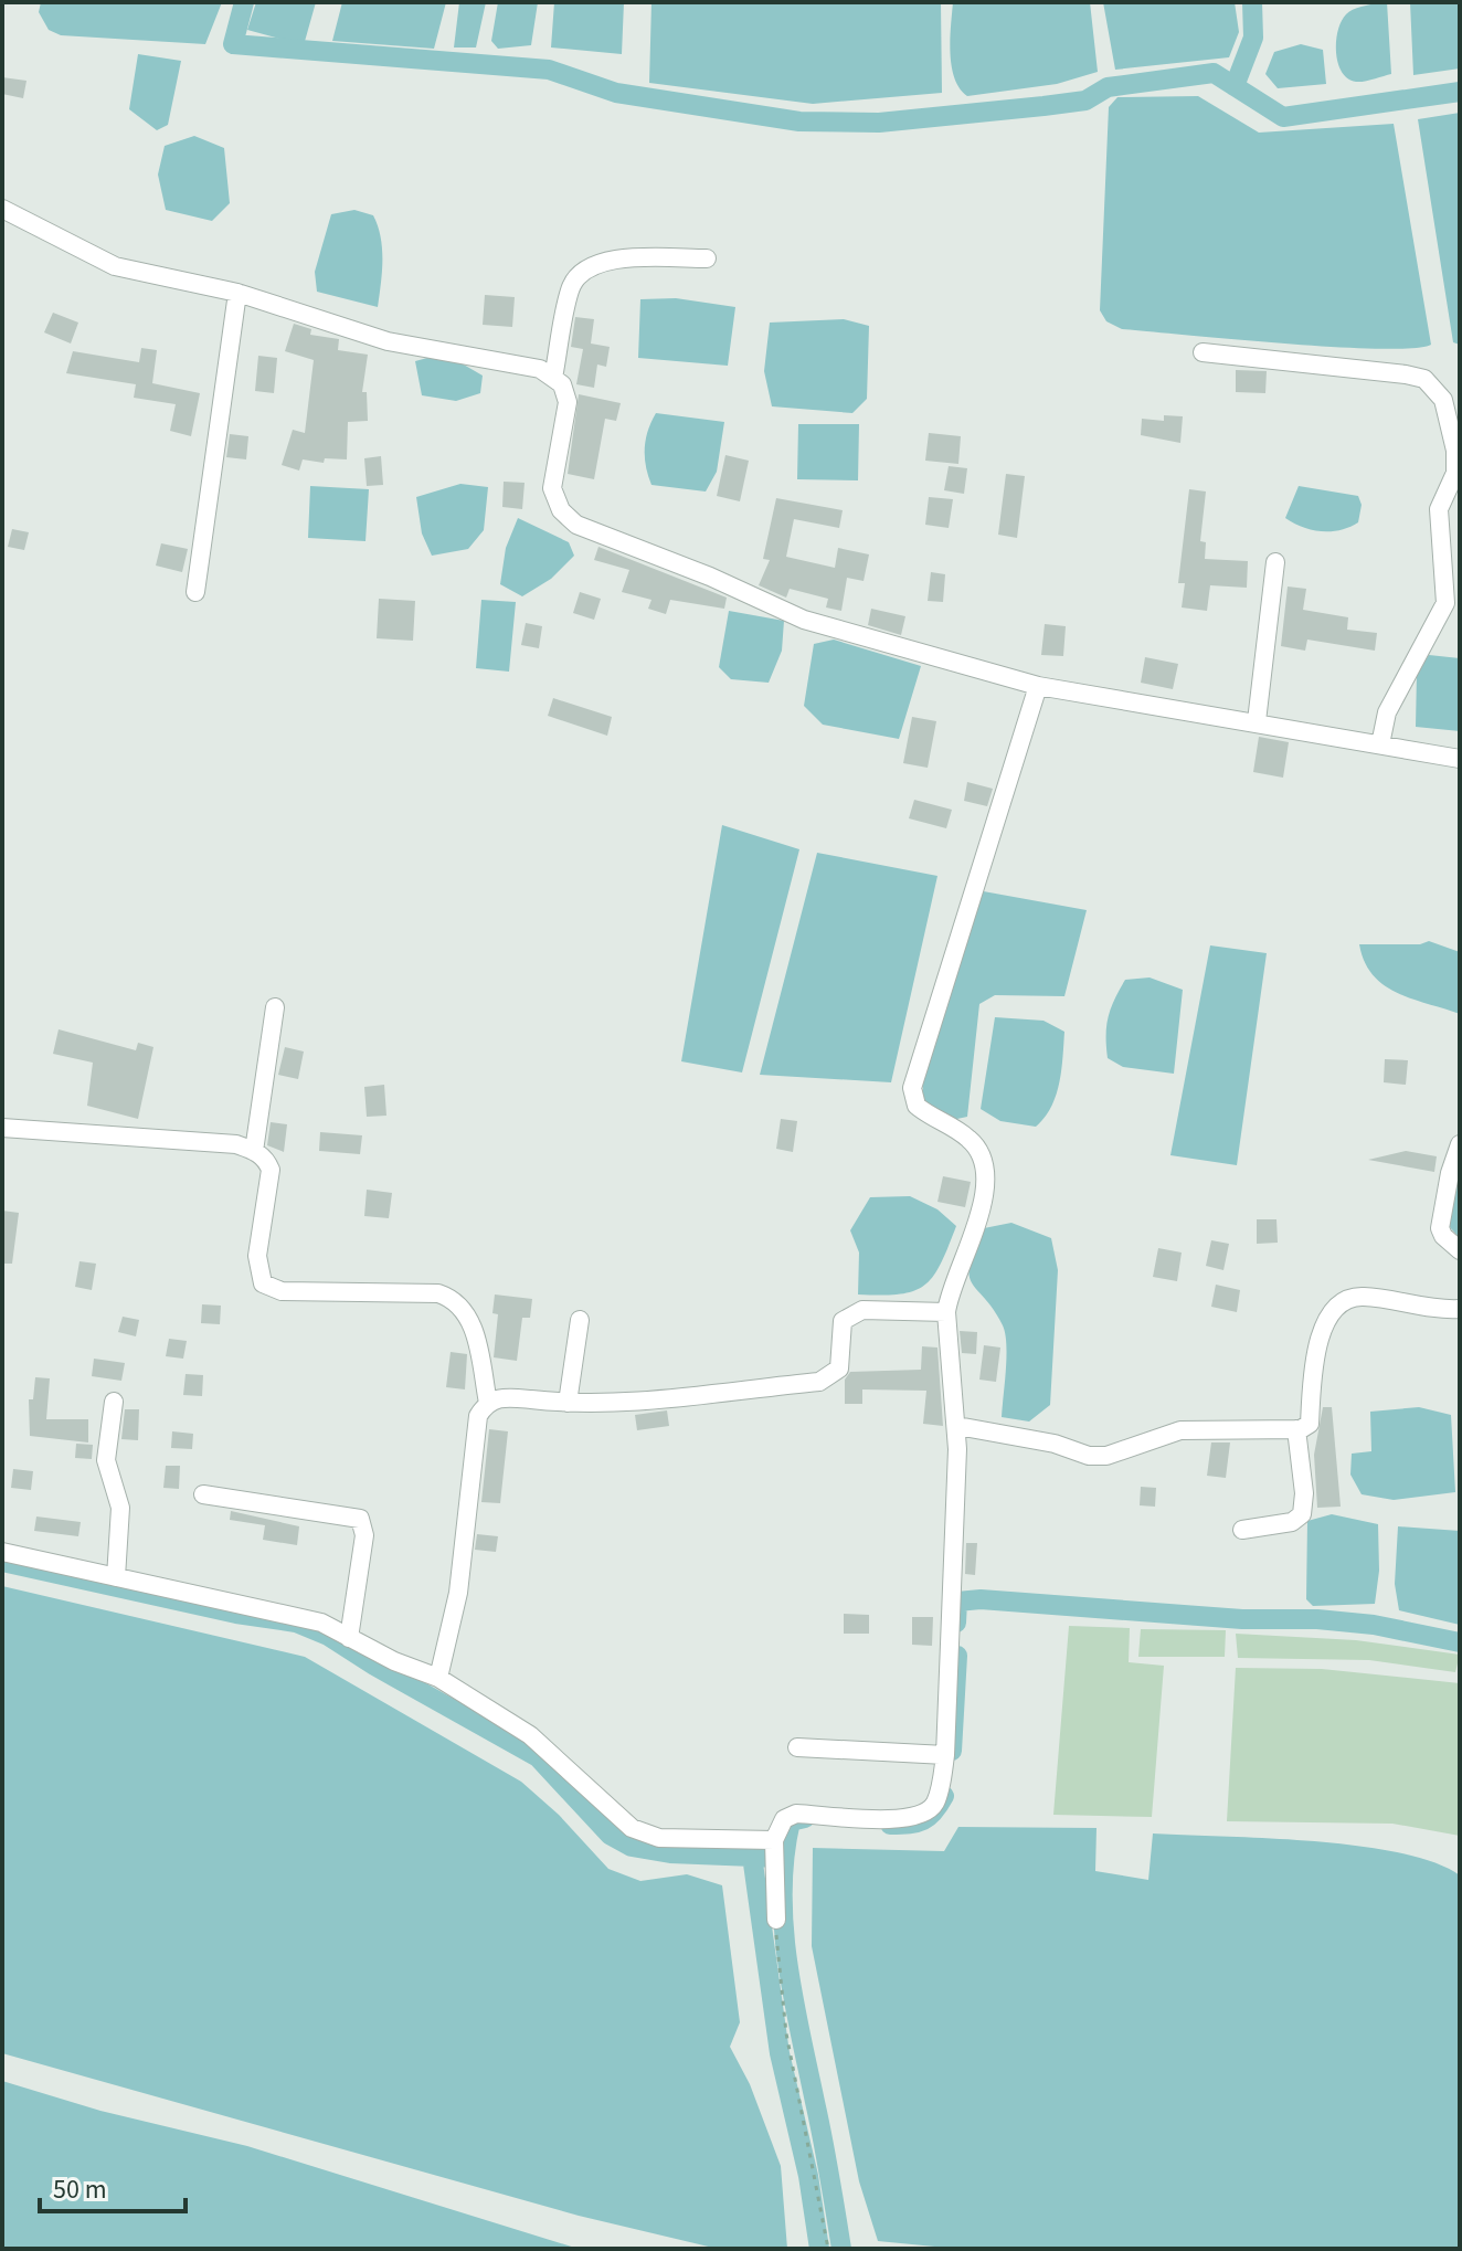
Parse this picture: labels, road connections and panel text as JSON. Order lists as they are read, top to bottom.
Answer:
{
  "scale_bar": "50 m"
}
